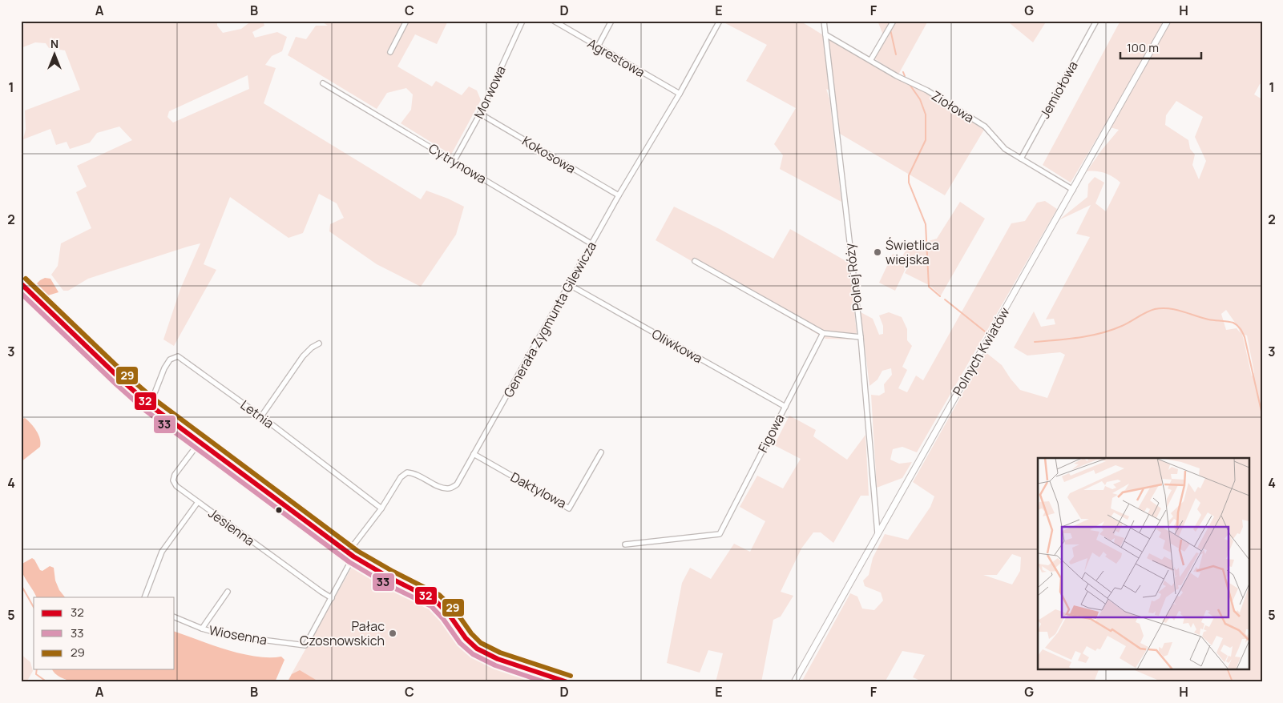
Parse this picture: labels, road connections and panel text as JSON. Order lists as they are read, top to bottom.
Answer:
{
  "streets": {
    "street": [
      "Agrestowa",
      "Jemiołowa",
      "Morwowa",
      "Ziołowa",
      "Kokosowa",
      "Cytrynowa",
      "Polnej Róży",
      "Generała Zygmunta Gilewicza",
      "Oliwkowa",
      "Polnych Kwiatów",
      "Letnia",
      "Figowa",
      "Daktylowa",
      "Jesienna",
      "Wiosenna"
    ]
  },
  "crossings": [
    ["Agrestowa", "Generała Zygmunta Gilewicza"],
    ["Jemiołowa", "Ziołowa"],
    ["Morwowa", "Kokosowa"],
    ["Morwowa", "Cytrynowa"],
    ["Ziołowa", "Polnej Róży"],
    ["Ziołowa", "Polnych Kwiatów"],
    ["Kokosowa", "Generała Zygmunta Gilewicza"],
    ["Cytrynowa", "Generała Zygmunta Gilewicza"],
    ["Polnej Róży", "Polnych Kwiatów"],
    ["Generała Zygmunta Gilewicza", "Oliwkowa"],
    ["Generała Zygmunta Gilewicza", "Letnia"],
    ["Generała Zygmunta Gilewicza", "Daktylowa"],
    ["Oliwkowa", "Figowa"],
    ["Jesienna", "Wiosenna"]
  ],
  "places": ["Świetlica wiejska", "Pałac Czosnowskich"],
  "lines": ["transit line 29", "transit line 32", "transit line 33"],
  "legend": ["32", "33", "29"],
  "scale_bar": "100 m",
  "north": "top",
  "grid": {
    "columns": [
      "A",
      "B",
      "C",
      "D",
      "E",
      "F",
      "G",
      "H"
    ],
    "rows": [
      "1",
      "2",
      "3",
      "4",
      "5"
    ]
  }
}
